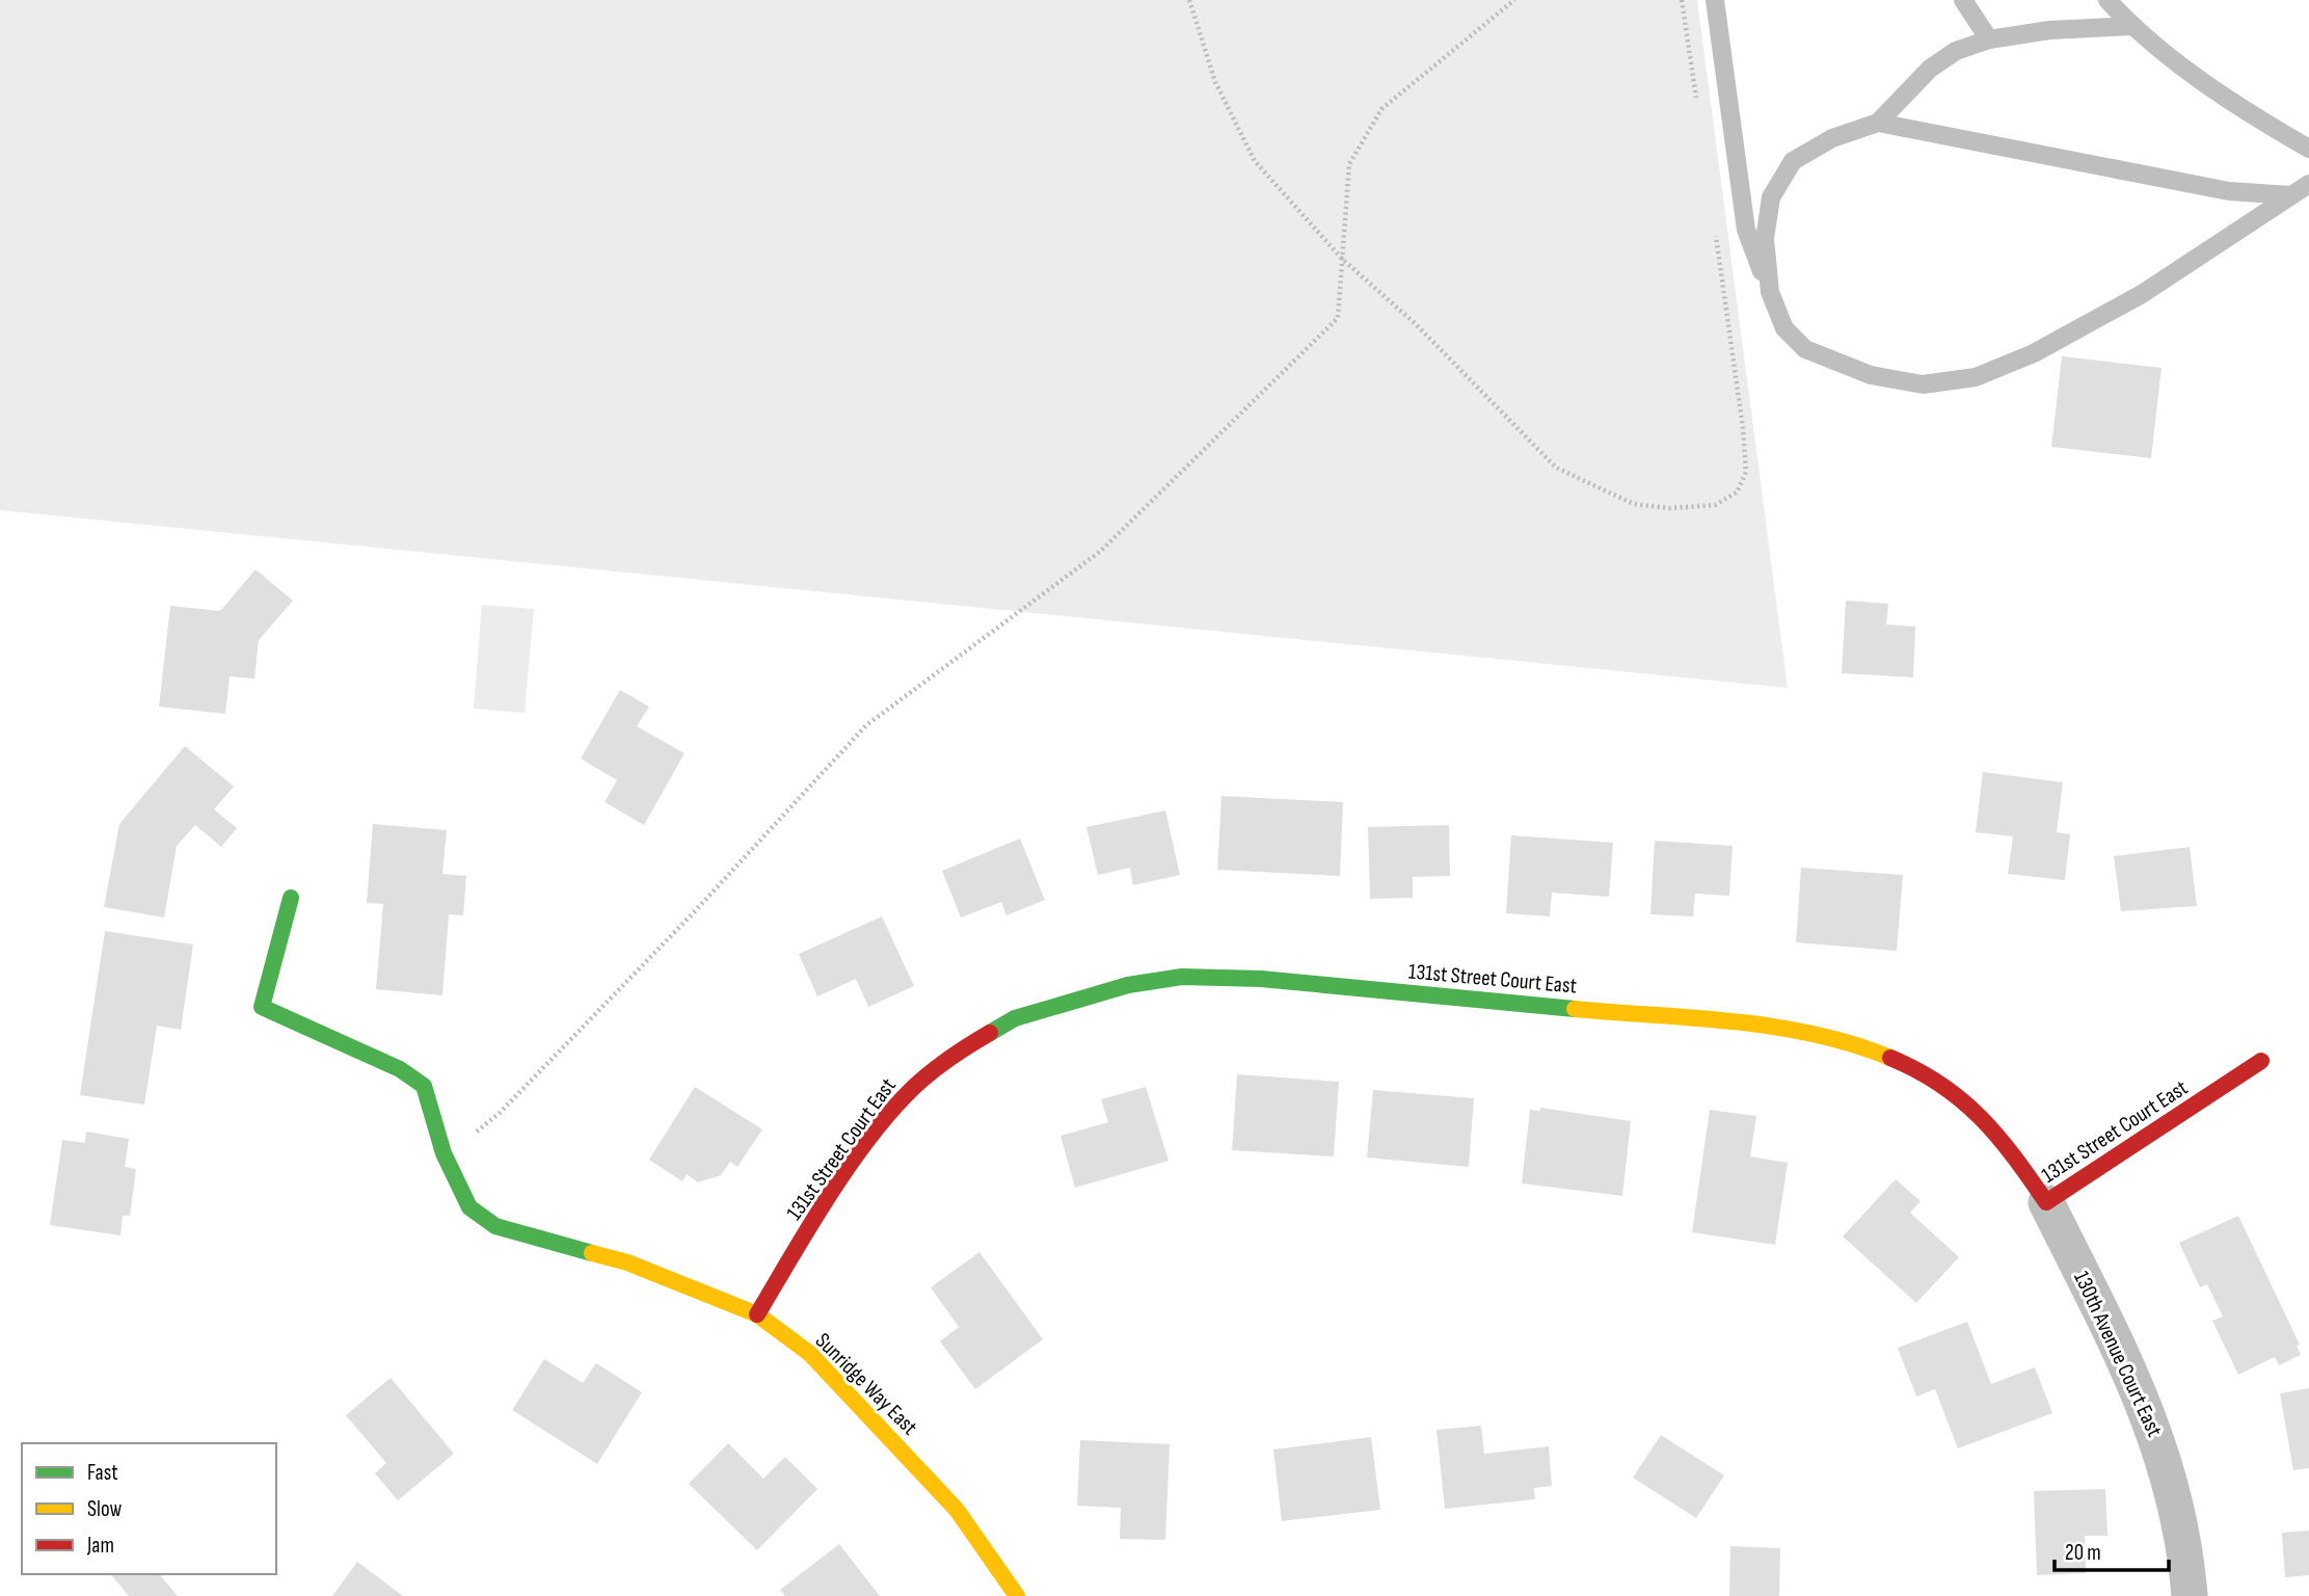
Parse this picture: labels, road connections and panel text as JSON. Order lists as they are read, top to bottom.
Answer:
{
  "streets": {
    "street": ["131st Street Court East", "130th Avenue Court East", "Sunridge Way East"]
  },
  "crossings": [
    ["131st Street Court East", "130th Avenue Court East"],
    ["131st Street Court East", "Sunridge Way East"]
  ],
  "legend": ["Fast", "Slow", "Jam"],
  "scale_bar": "20 m"
}
